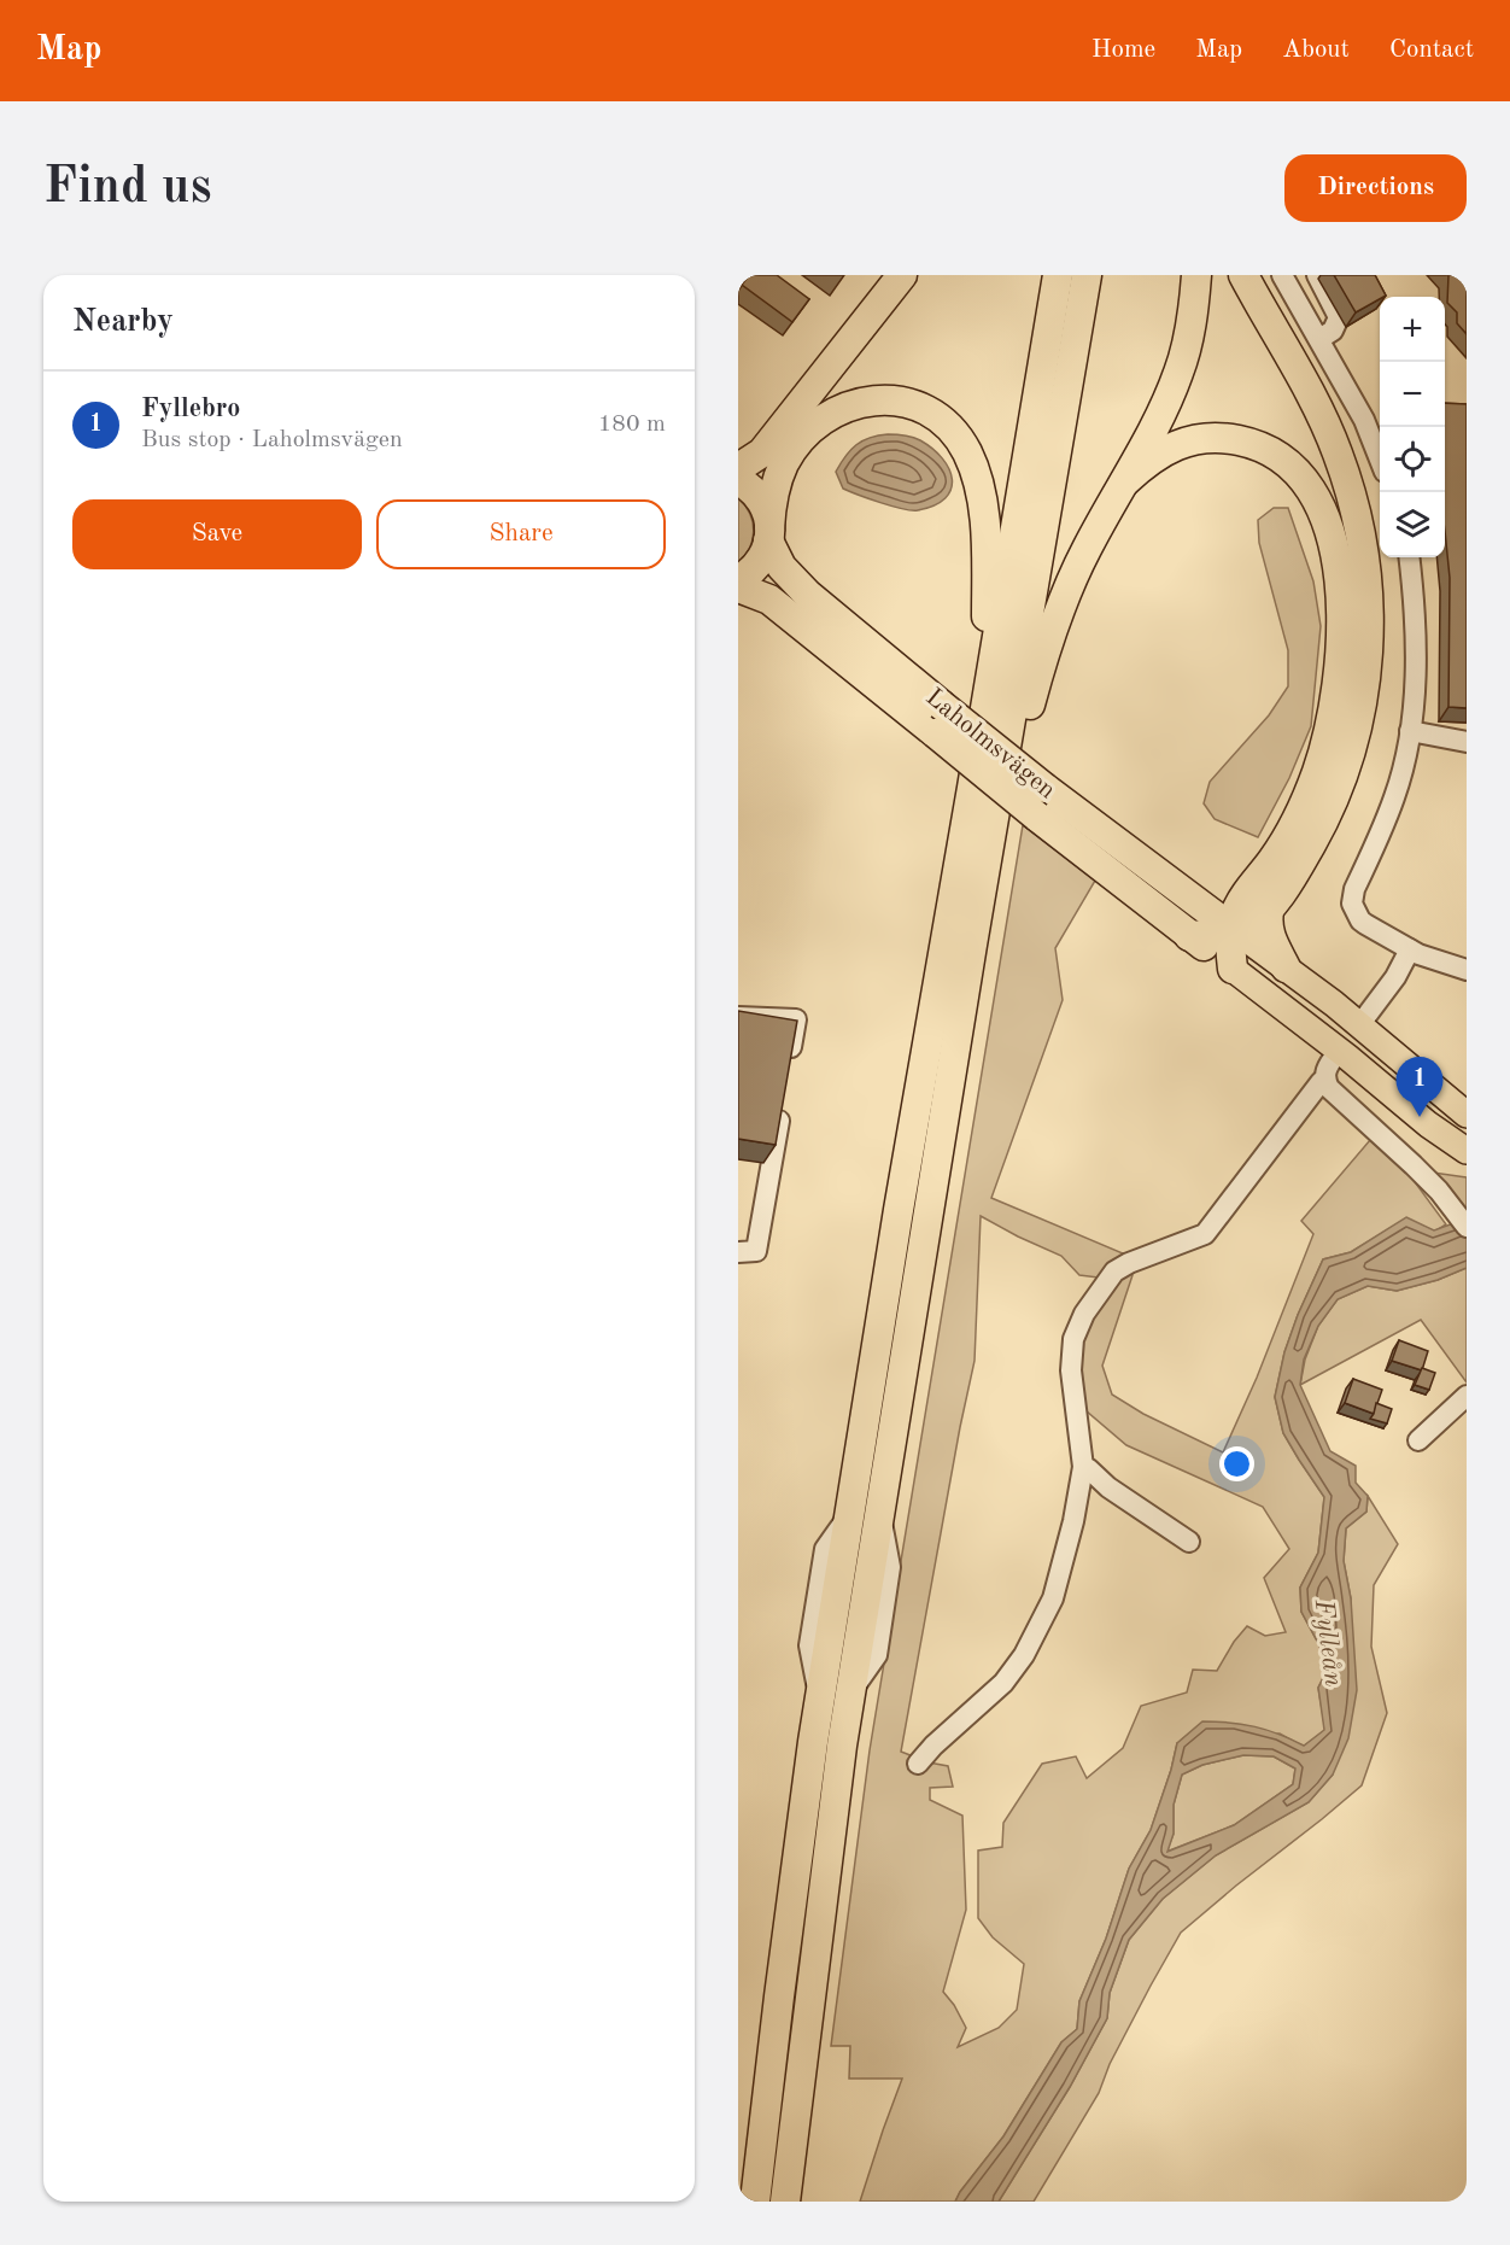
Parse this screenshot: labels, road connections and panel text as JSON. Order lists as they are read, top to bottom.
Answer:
{
  "streets": {
    "highway": ["Laholmsvägen"]
  },
  "water": ["Fylleån"],
  "page": {
    "header": "Map",
    "nav": [
      "Home",
      "Map",
      "About",
      "Contact"
    ],
    "buttons": [
      "Directions",
      ["Save", "Share"]
    ],
    "title": "Find us",
    "heading": "Nearby",
    "map_buttons": ["+", "−"],
    "list": [
      {
        "mark": "1",
        "name": "Fyllebro",
        "note": "Bus stop · Laholmsvägen",
        "value": "180 m"
      }
    ],
    "pins": "1"
  }
}
